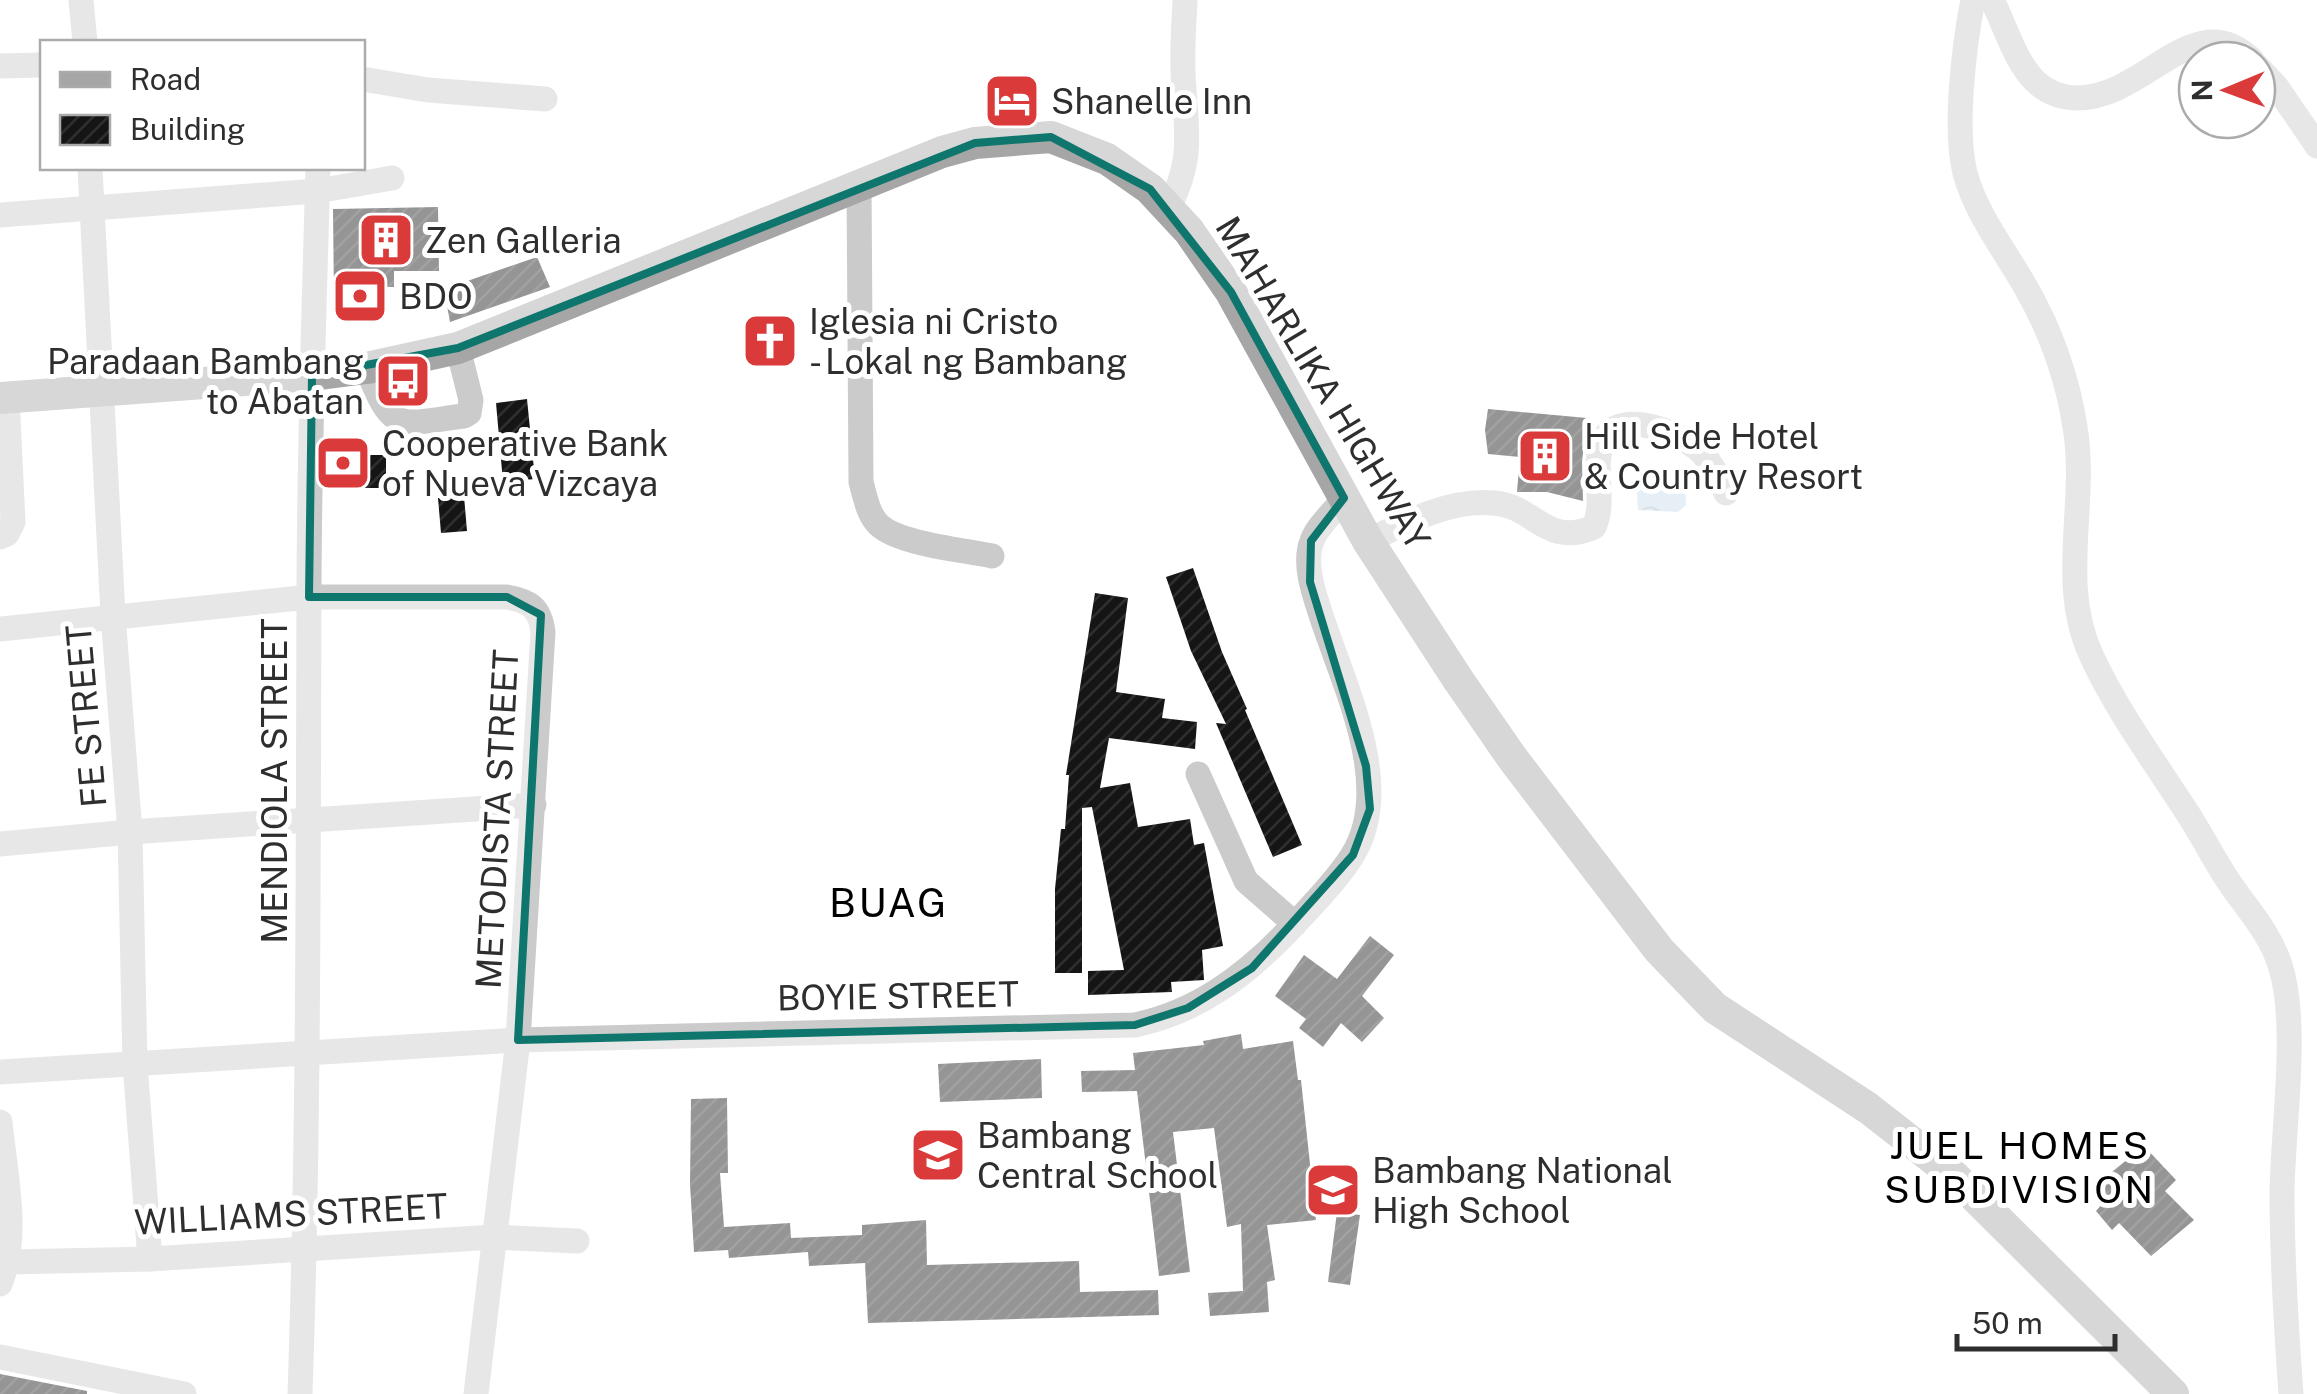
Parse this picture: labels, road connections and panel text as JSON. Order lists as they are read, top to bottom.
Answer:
{
  "streets": {
    "main road": ["MAHARLIKA HIGHWAY"],
    "street": [
      "FE STREET",
      "MENDIOLA STREET",
      "METODISTA STREET",
      "BOYIE STREET",
      "WILLIAMS STREET"
    ]
  },
  "crossings": [
    ["MAHARLIKA HIGHWAY", "FE STREET"],
    ["MAHARLIKA HIGHWAY", "MENDIOLA STREET"],
    ["MAHARLIKA HIGHWAY", "BOYIE STREET"],
    ["FE STREET", "METODISTA STREET"],
    ["FE STREET", "BOYIE STREET"],
    ["FE STREET", "WILLIAMS STREET"],
    ["MENDIOLA STREET", "METODISTA STREET"],
    ["MENDIOLA STREET", "BOYIE STREET"],
    ["MENDIOLA STREET", "WILLIAMS STREET"],
    ["METODISTA STREET", "BOYIE STREET"],
    ["METODISTA STREET", "WILLIAMS STREET"]
  ],
  "districts": ["BUAG", "JUEL HOMES SUBDIVISION"],
  "places": {
    "hotel": ["Shanelle Inn"],
    "building": ["Zen Galleria", "Hill Side Hotel & Country Resort"],
    "bank": ["BDO", "Cooperative Bank of Nueva Vizcaya"],
    "church": ["Iglesia ni Cristo - Lokal ng Bambang"],
    "bus stop": ["Paradaan Bambang to Abatan"],
    "school or university": ["Bambang Central School", "Bambang National High School"]
  },
  "legend": ["Road", "Building"],
  "scale_bar": "50 m",
  "north": "left"
}
